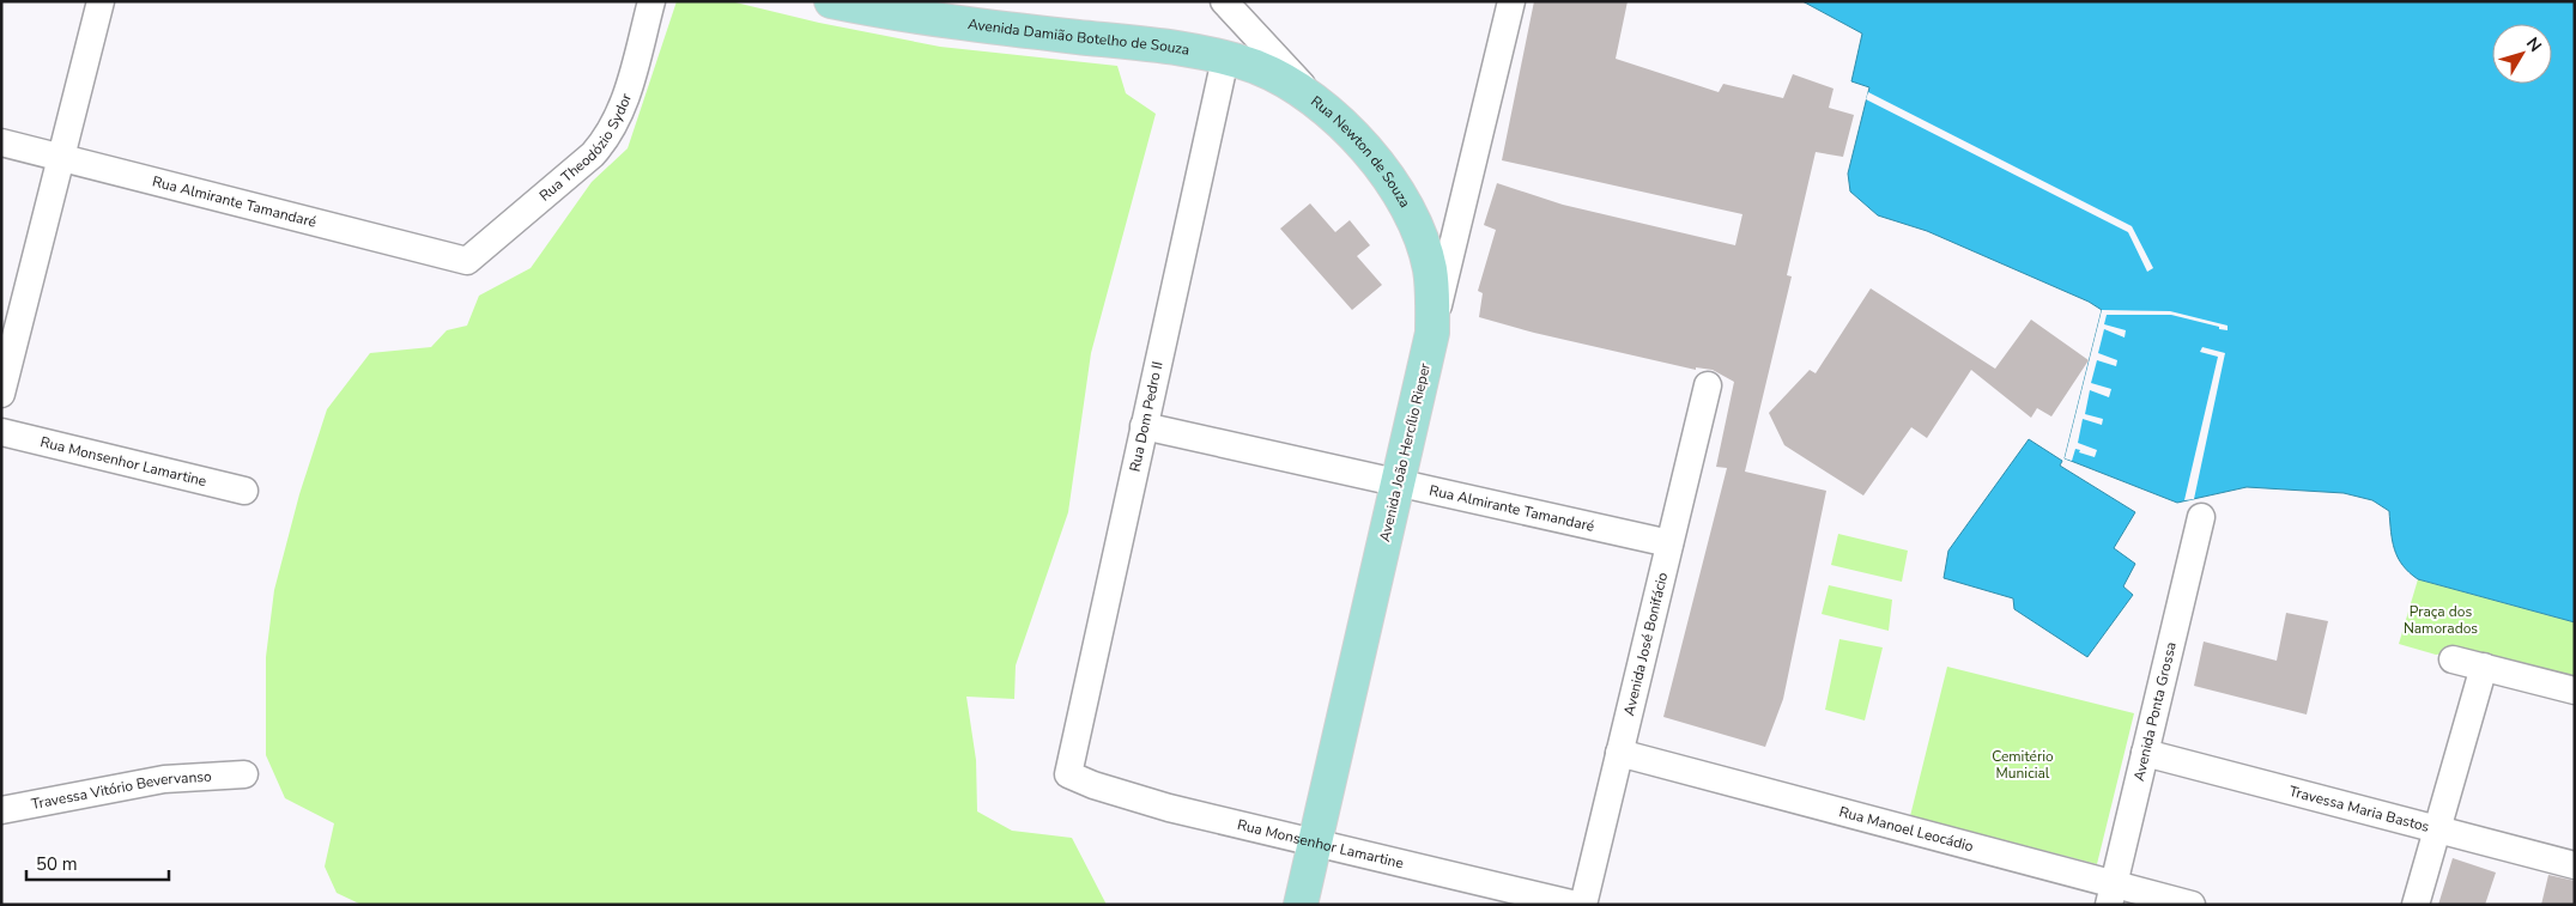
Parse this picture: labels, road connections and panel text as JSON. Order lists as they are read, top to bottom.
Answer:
{
  "streets": {
    "main road": ["Avenida Damião Botelho de Souza", "Rua Newton de Souza", "Avenida João Hercílio Rieper"],
    "street": [
      "Rua Theodózio Sydor",
      "Rua Almirante Tamandaré",
      "Rua Dom Pedro II",
      "Rua Monsenhor Lamartine",
      "Avenida José Bonifácio",
      "Avenida Ponta Grossa",
      "Travessa Vitório Bevervanso",
      "Travessa Maria Bastos",
      "Rua Manoel Leocádio"
    ]
  },
  "crossings": [
    ["Avenida Damião Botelho de Souza", "Rua Newton de Souza"],
    ["Avenida Damião Botelho de Souza", "Rua Dom Pedro II"],
    ["Rua Theodózio Sydor", "Rua Almirante Tamandaré"],
    ["Rua Newton de Souza", "Avenida João Hercílio Rieper"],
    ["Rua Almirante Tamandaré", "Rua Dom Pedro II"],
    ["Rua Almirante Tamandaré", "Avenida João Hercílio Rieper"],
    ["Rua Almirante Tamandaré", "Avenida José Bonifácio"],
    ["Rua Dom Pedro II", "Rua Monsenhor Lamartine"],
    ["Avenida João Hercílio Rieper", "Rua Monsenhor Lamartine"],
    ["Avenida José Bonifácio", "Rua Manoel Leocádio"],
    ["Avenida Ponta Grossa", "Travessa Maria Bastos"],
    ["Avenida Ponta Grossa", "Rua Manoel Leocádio"]
  ],
  "parks": ["Praça dos Namorados", "Cemitério Municial"],
  "scale_bar": "50 m",
  "north": "top right"
}
